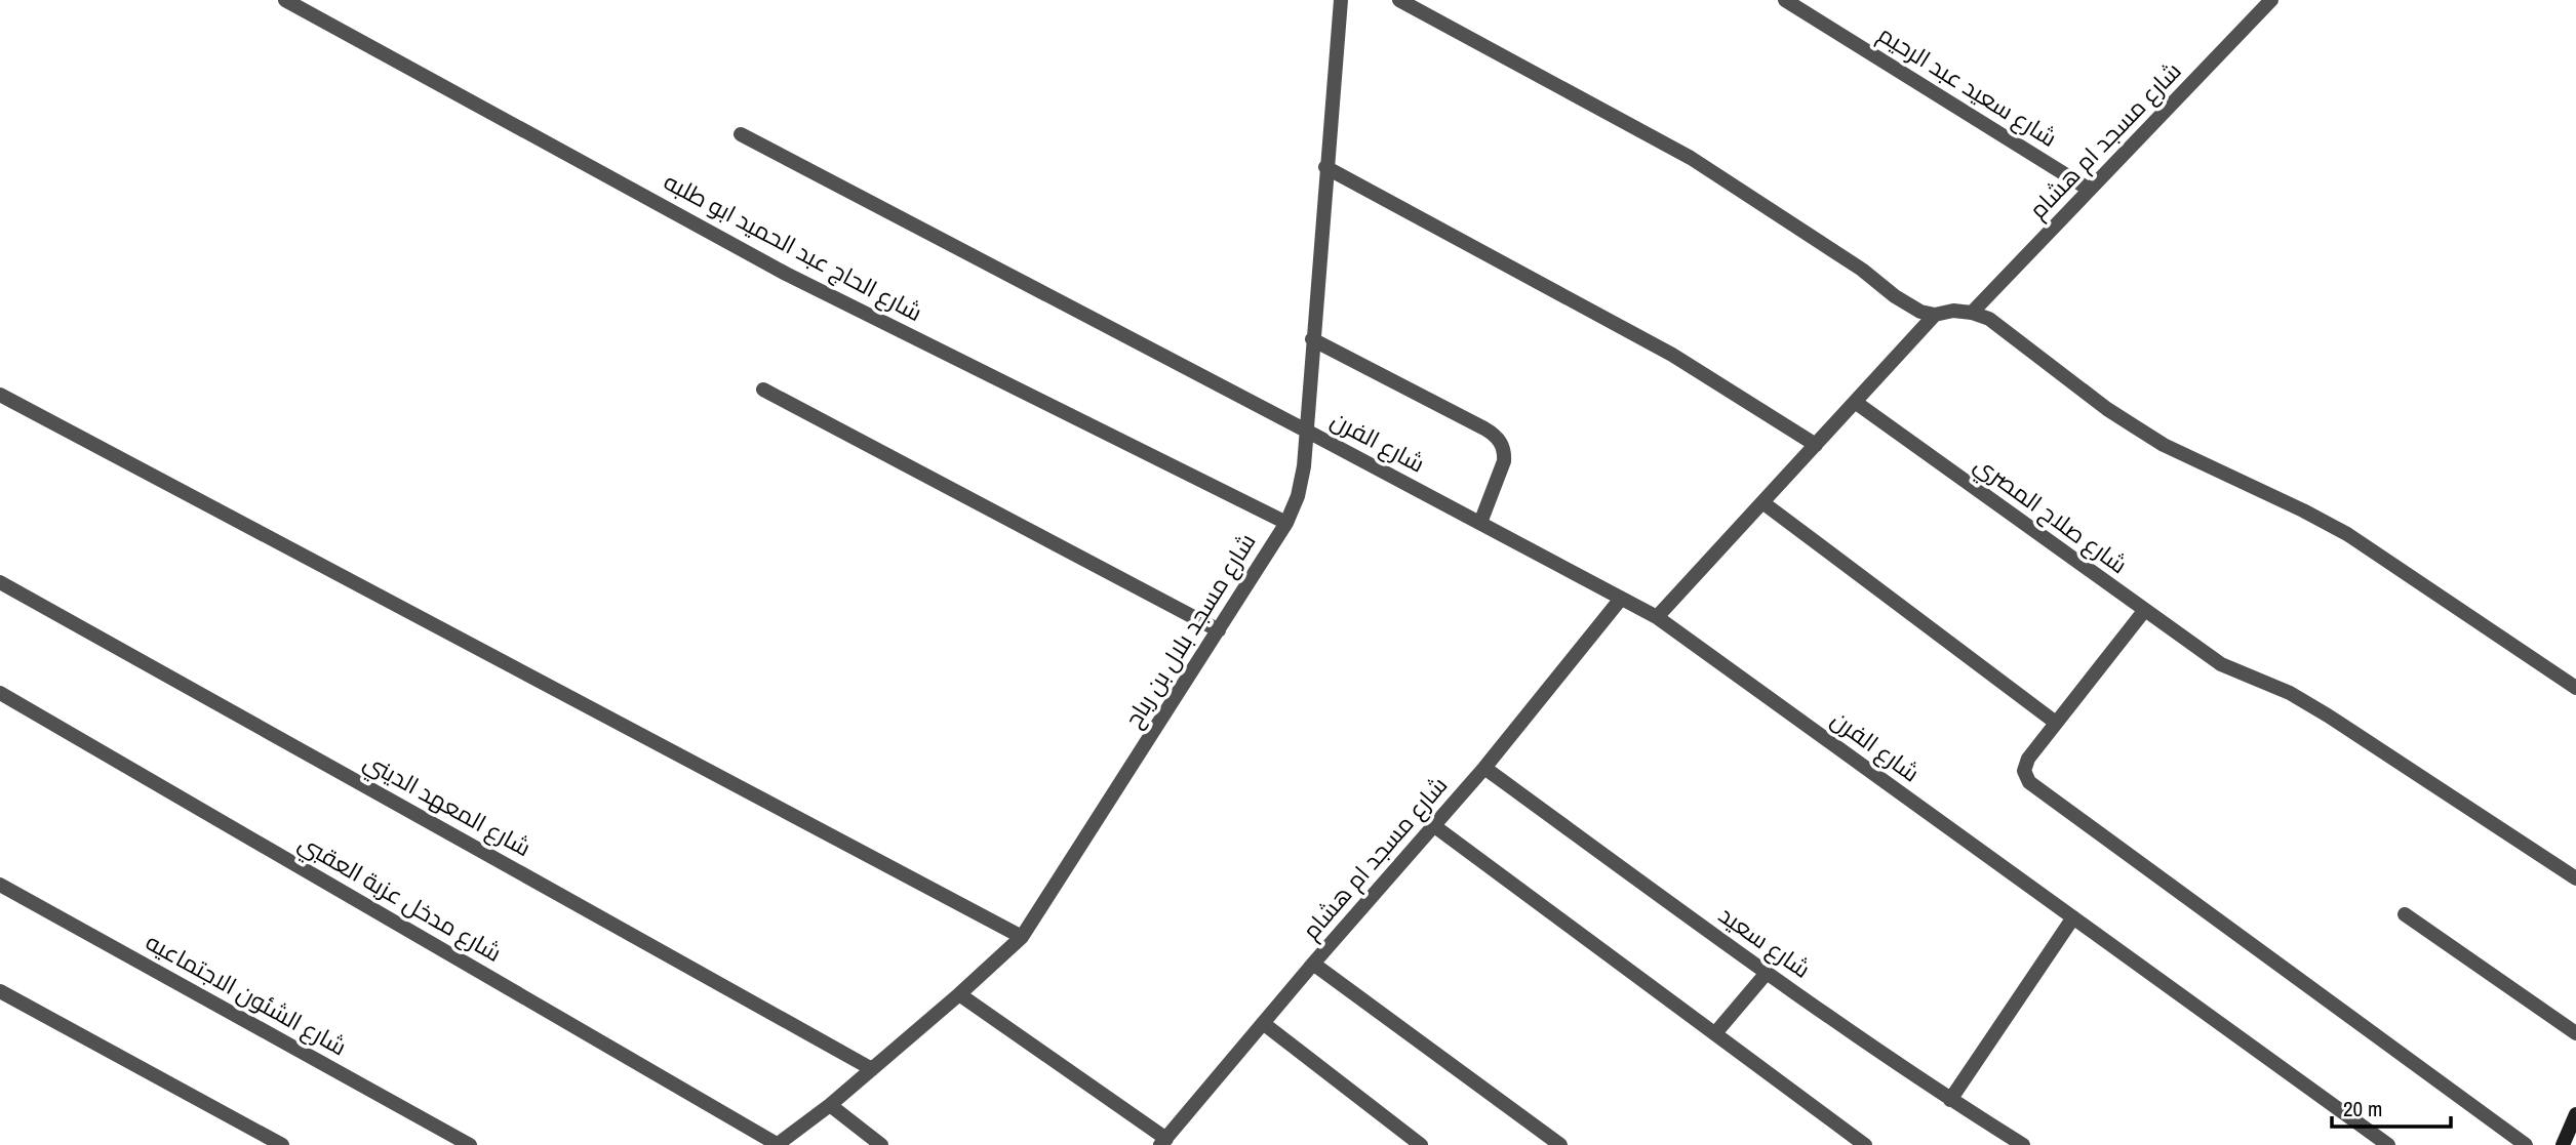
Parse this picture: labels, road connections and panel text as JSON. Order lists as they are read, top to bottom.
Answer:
{
  "streets": {
    "street": [
      "شارع سعيد عبد الرحيم",
      "شارع مسجد ام هشام",
      "شارع الحاج عبد الحميد ابو طلبه",
      "شارع الفرن",
      "شارع صلاح المصري",
      "شارع مسجد بلال بن رباح",
      "شارع المعهد الديني",
      "شارع مدخل عزبة العقبي",
      "شارع سعيد",
      "شارع الشئون الاجتماعيه"
    ]
  },
  "crossings": [
    ["شارع سعيد عبد الرحيم", "شارع مسجد ام هشام"],
    ["شارع مسجد ام هشام", "شارع الفرن"],
    ["شارع مسجد ام هشام", "شارع سعيد"],
    ["شارع الحاج عبد الحميد ابو طلبه", "شارع مسجد بلال بن رباح"],
    ["شارع الفرن", "شارع مسجد بلال بن رباح"],
    ["شارع مسجد بلال بن رباح", "شارع المعهد الديني"],
    ["شارع مسجد بلال بن رباح", "شارع مدخل عزبة العقبي"]
  ],
  "scale_bar": "20 m"
}
